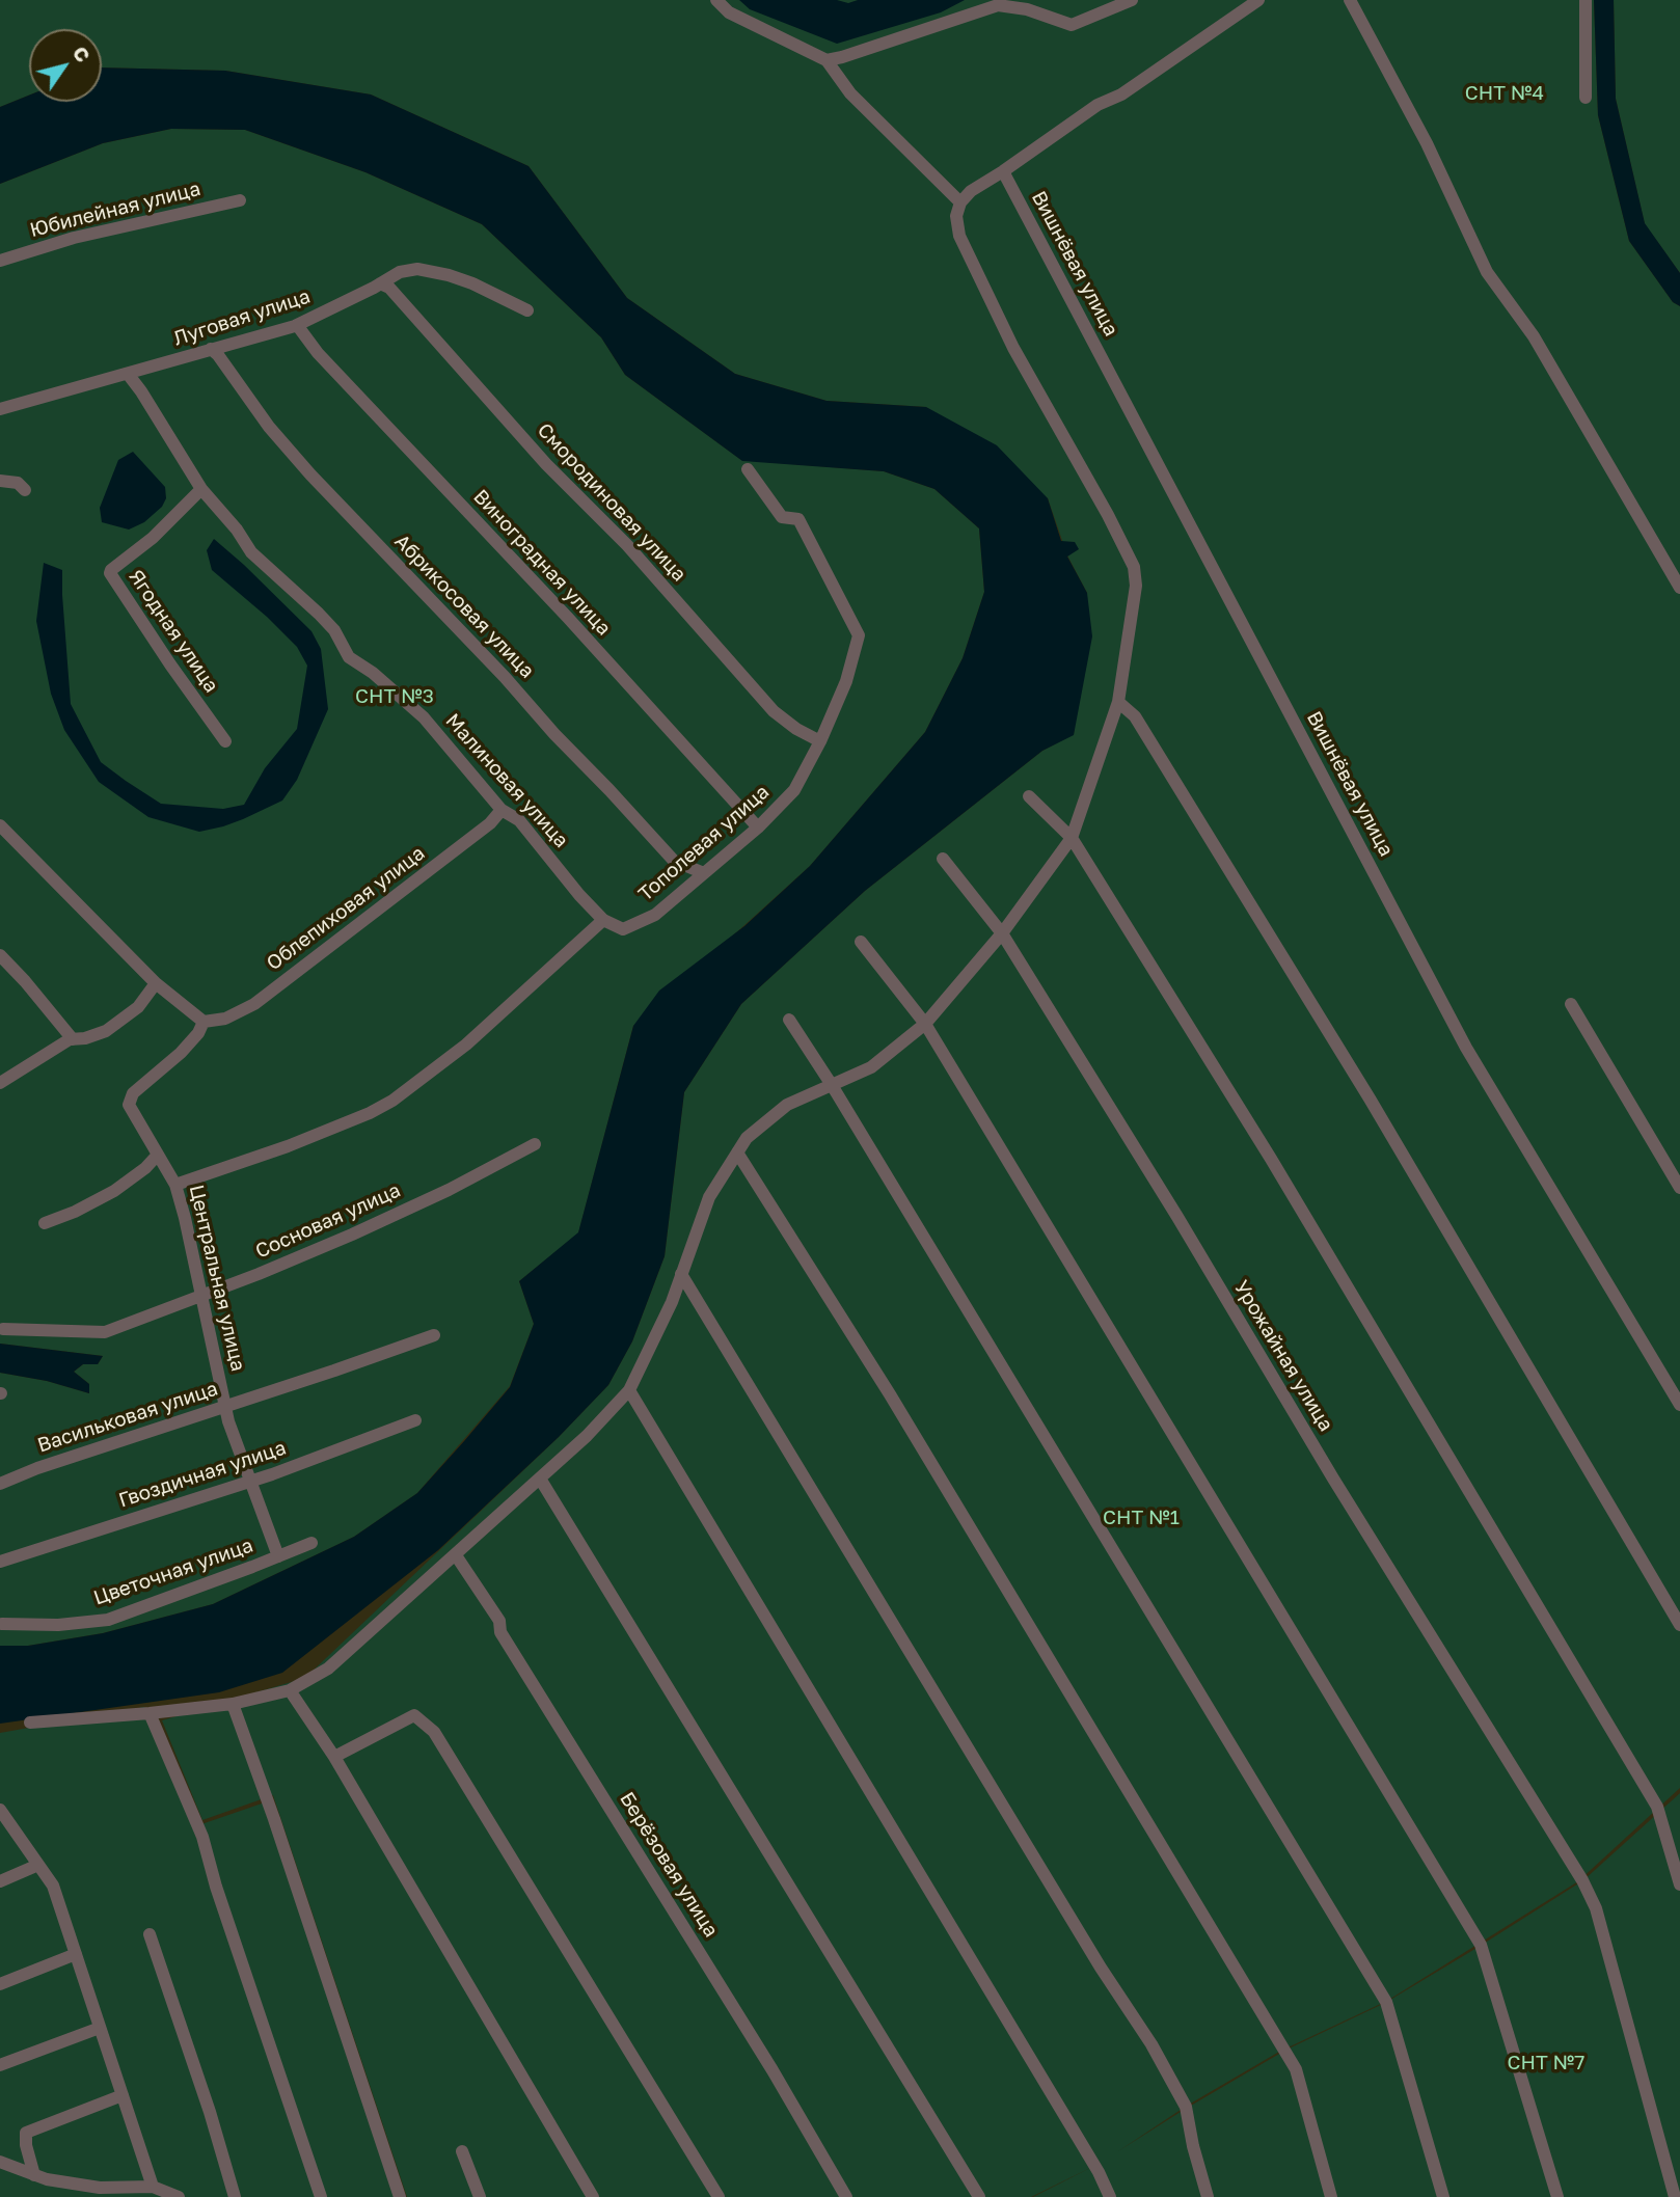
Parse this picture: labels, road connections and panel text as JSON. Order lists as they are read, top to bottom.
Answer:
{
  "streets": {
    "street": [
      "Юбилейная улица",
      "Вишнёвая улица",
      "Луговая улица",
      "Смородиновая улица",
      "Виноградная улица",
      "Абрикосовая улица",
      "Ягодная улица",
      "Малиновая улица",
      "Тополевая улица",
      "Облепиховая улица",
      "Сосновая улица",
      "Центральная улица",
      "Урожайная улица",
      "Васильковая улица",
      "Гвоздичная улица",
      "Цветочная улица",
      "Берёзовая улица"
    ]
  },
  "crossings": [
    ["Луговая улица", "Смородиновая улица"],
    ["Луговая улица", "Виноградная улица"],
    ["Луговая улица", "Абрикосовая улица"],
    ["Луговая улица", "Малиновая улица"],
    ["Смородиновая улица", "Тополевая улица"],
    ["Виноградная улица", "Тополевая улица"],
    ["Абрикосовая улица", "Тополевая улица"],
    ["Ягодная улица", "Малиновая улица"],
    ["Малиновая улица", "Тополевая улица"],
    ["Малиновая улица", "Облепиховая улица"],
    ["Облепиховая улица", "Центральная улица"],
    ["Сосновая улица", "Центральная улица"],
    ["Центральная улица", "Васильковая улица"],
    ["Центральная улица", "Гвоздичная улица"],
    ["Центральная улица", "Цветочная улица"]
  ],
  "parks": [
    "СНТ №4",
    "СНТ №3",
    "СНТ №1",
    "СНТ №7"
  ],
  "north": "top right"
}
